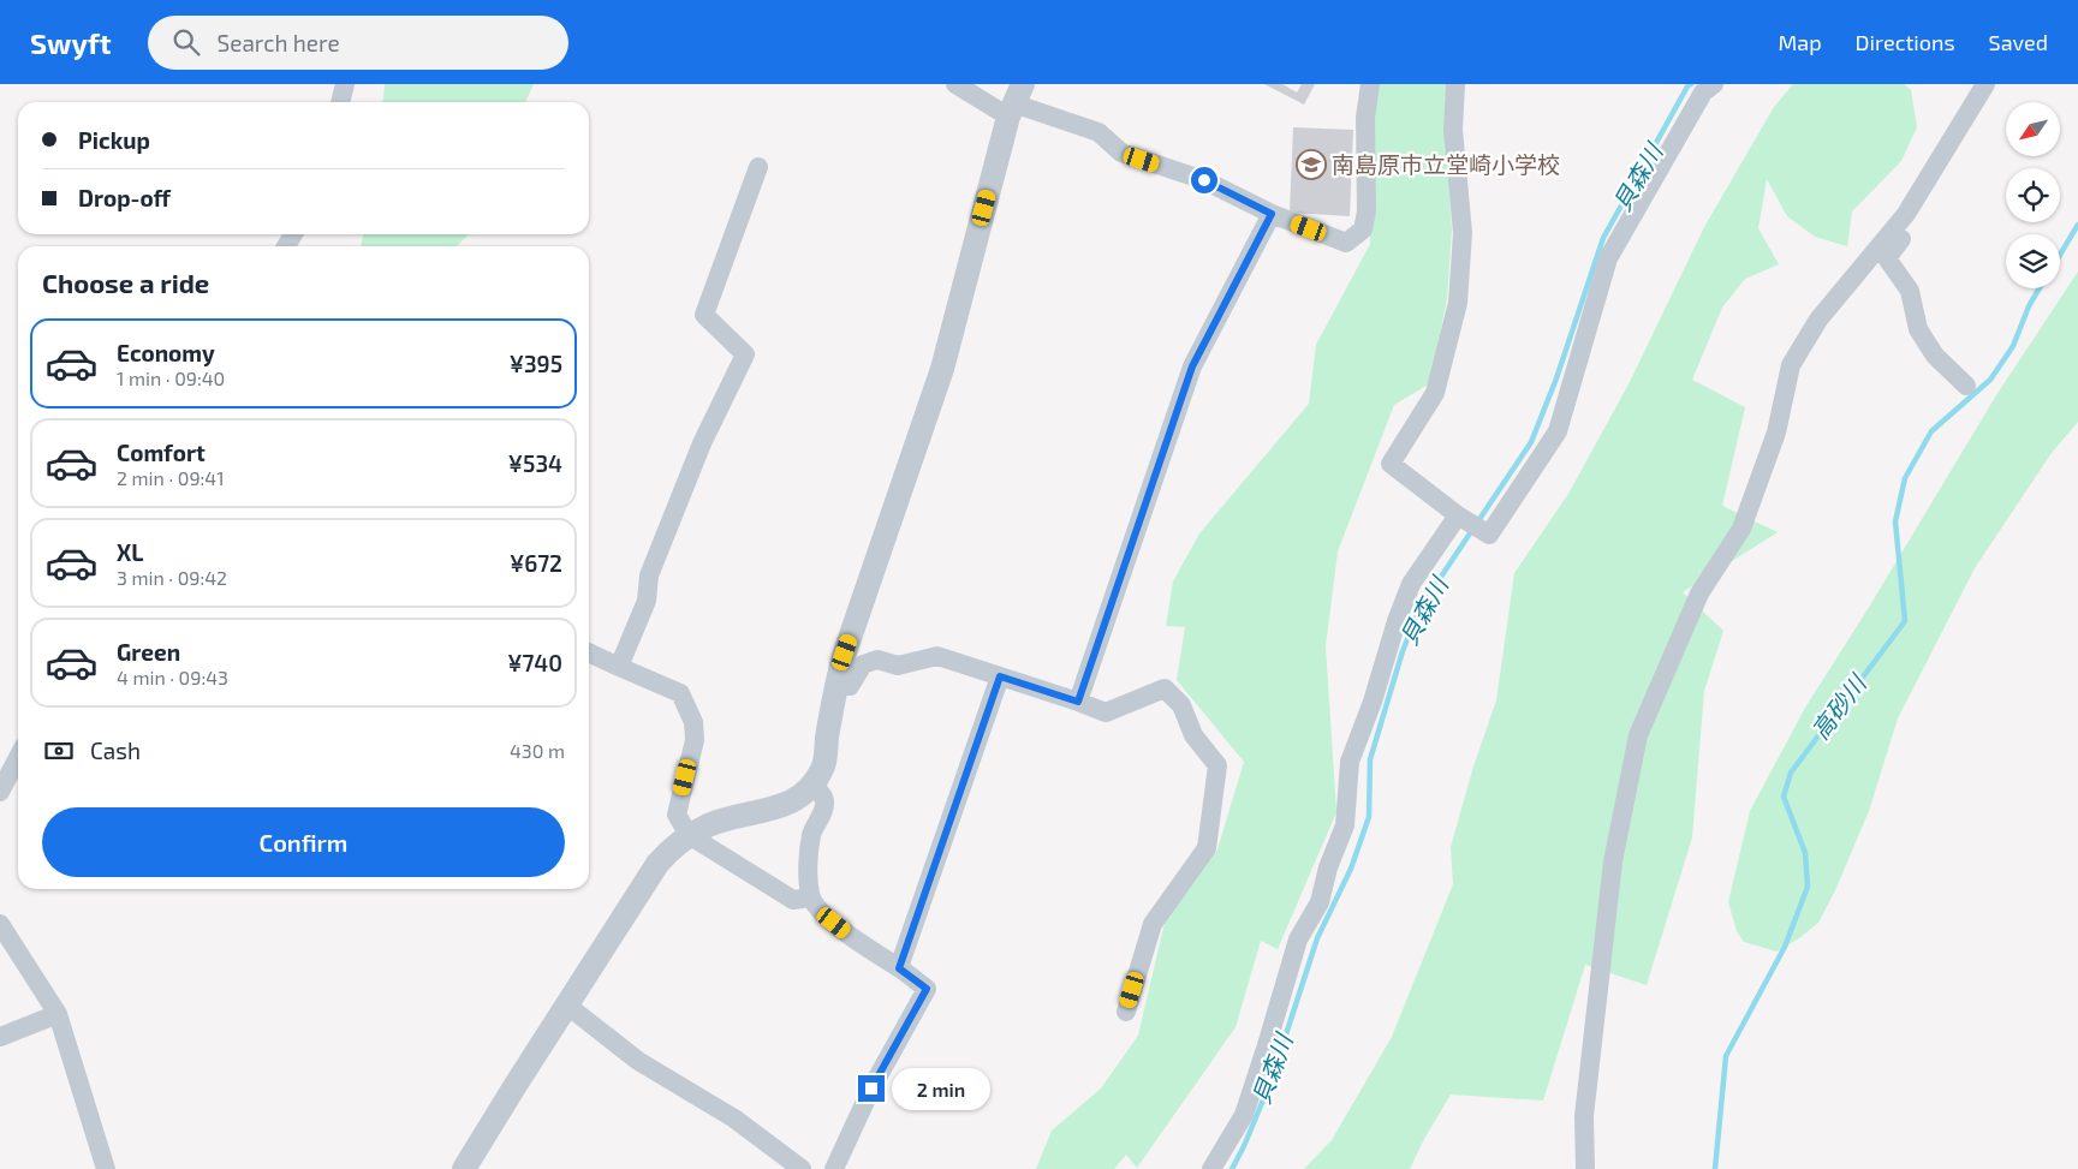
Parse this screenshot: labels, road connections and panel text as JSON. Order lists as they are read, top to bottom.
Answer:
{
  "water": ["貝森川", "高砂川"],
  "places": {
    "school or university": ["南島原市立堂崎小学校"]
  },
  "north": "bottom left",
  "page": {
    "header": "Swyft",
    "search": "Search here",
    "nav": ["Map", "Directions", "Saved"],
    "banner": ["Pickup", "Drop-off"],
    "heading": "Choose a ride",
    "list": [
      {
        "name": "Economy",
        "note": "1 min · 09:40",
        "value": "¥395"
      },
      {
        "name": "Comfort",
        "note": "2 min · 09:41",
        "value": "¥534"
      },
      {
        "name": "XL",
        "note": "3 min · 09:42",
        "value": "¥672"
      },
      {
        "name": "Green",
        "note": "4 min · 09:43",
        "value": "¥740"
      }
    ],
    "pay": ["Cash", "430 m"],
    "buttons": "Confirm",
    "bubble": "2 min"
  }
}
